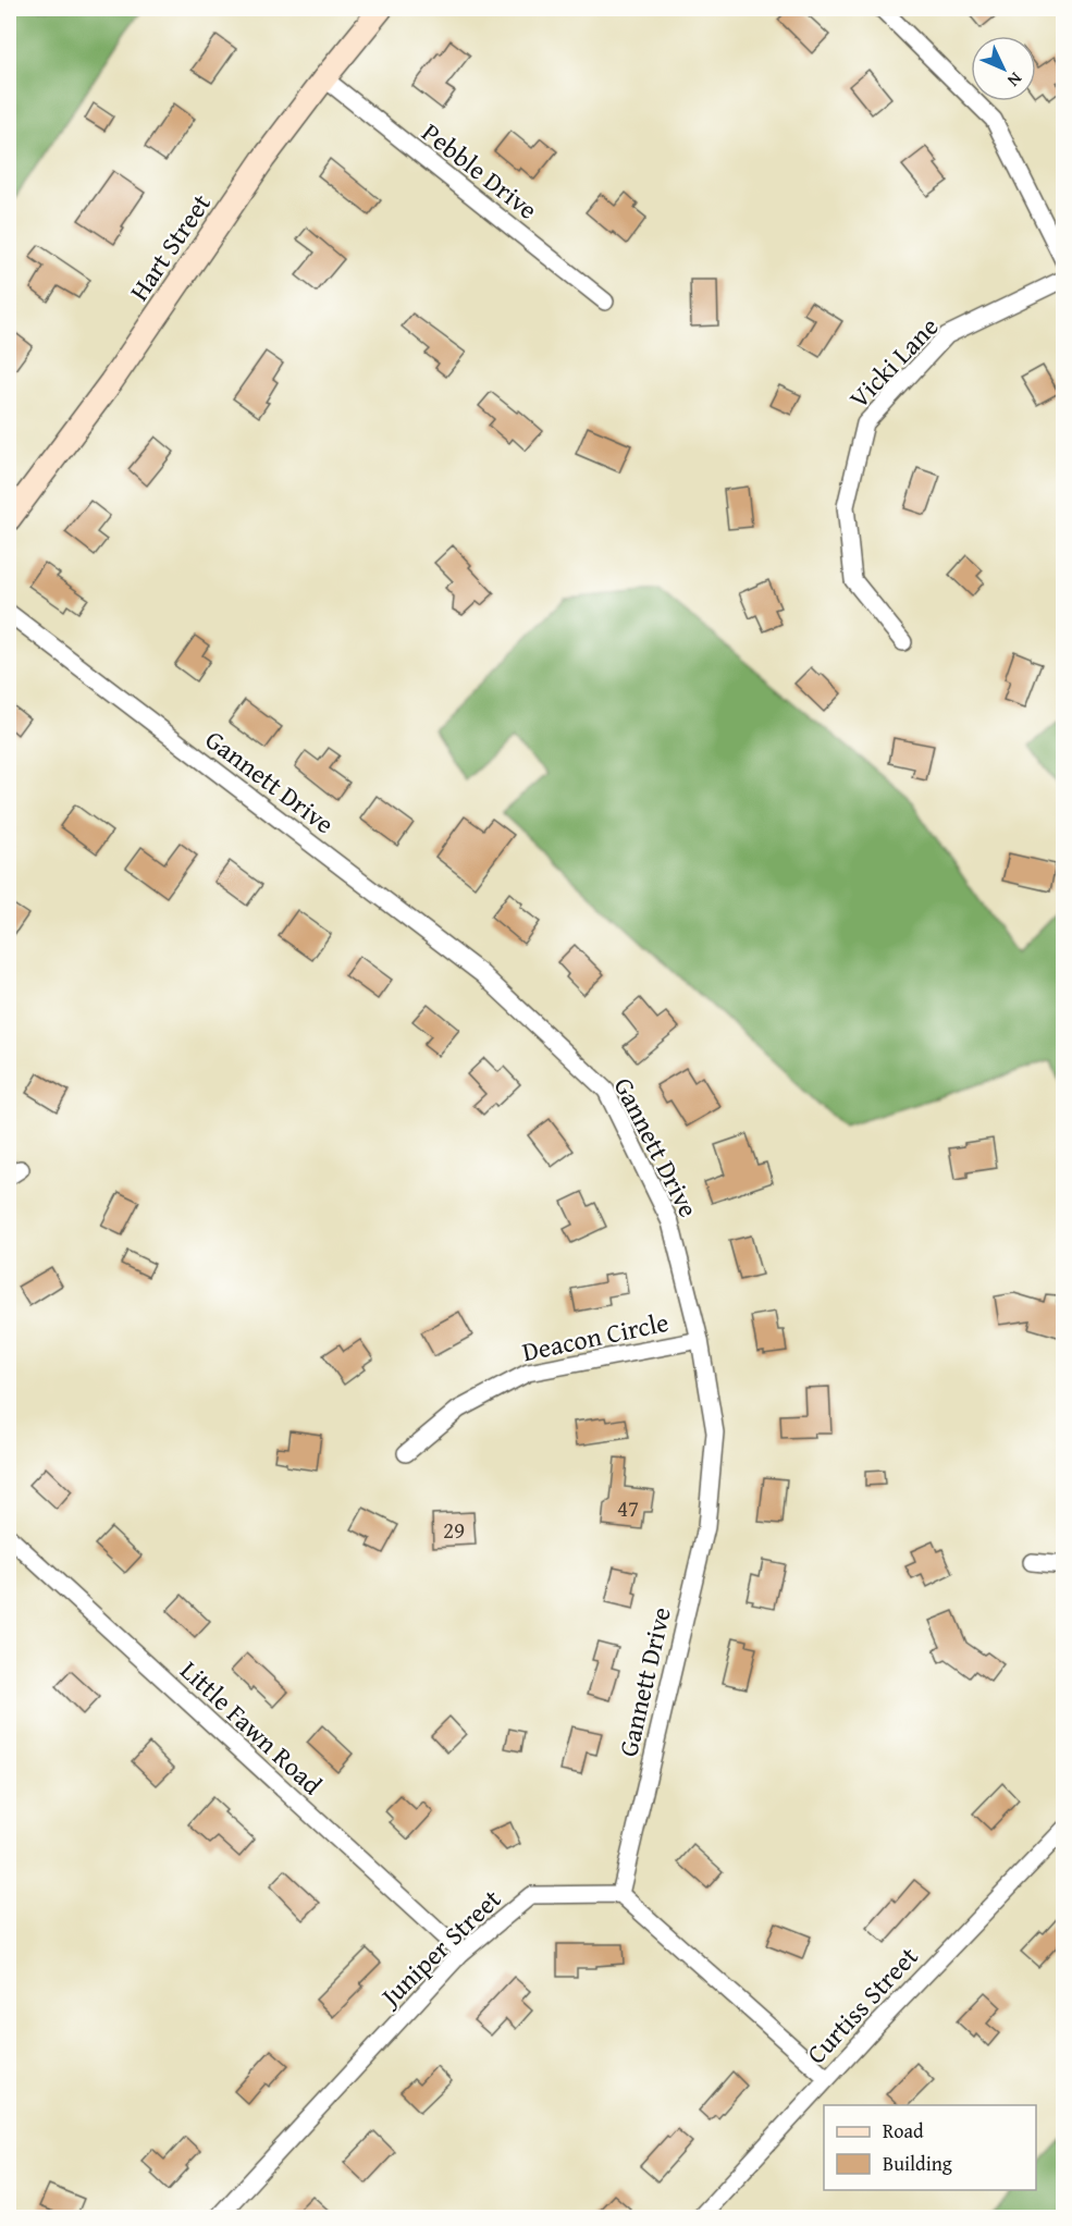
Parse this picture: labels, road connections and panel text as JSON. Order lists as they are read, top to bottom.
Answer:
{
  "streets": {
    "street": [
      "Pebble Drive",
      "Hart Street",
      "Vicki Lane",
      "Gannett Drive",
      "Deacon Circle",
      "Little Fawn Road",
      "Juniper Street",
      "Curtiss Street"
    ]
  },
  "crossings": [
    ["Pebble Drive", "Hart Street"],
    ["Gannett Drive", "Deacon Circle"],
    ["Gannett Drive", "Juniper Street"],
    ["Little Fawn Road", "Juniper Street"]
  ],
  "house_numbers": ["47", "29"],
  "legend": ["Road", "Building"],
  "north": "bottom right"
}
